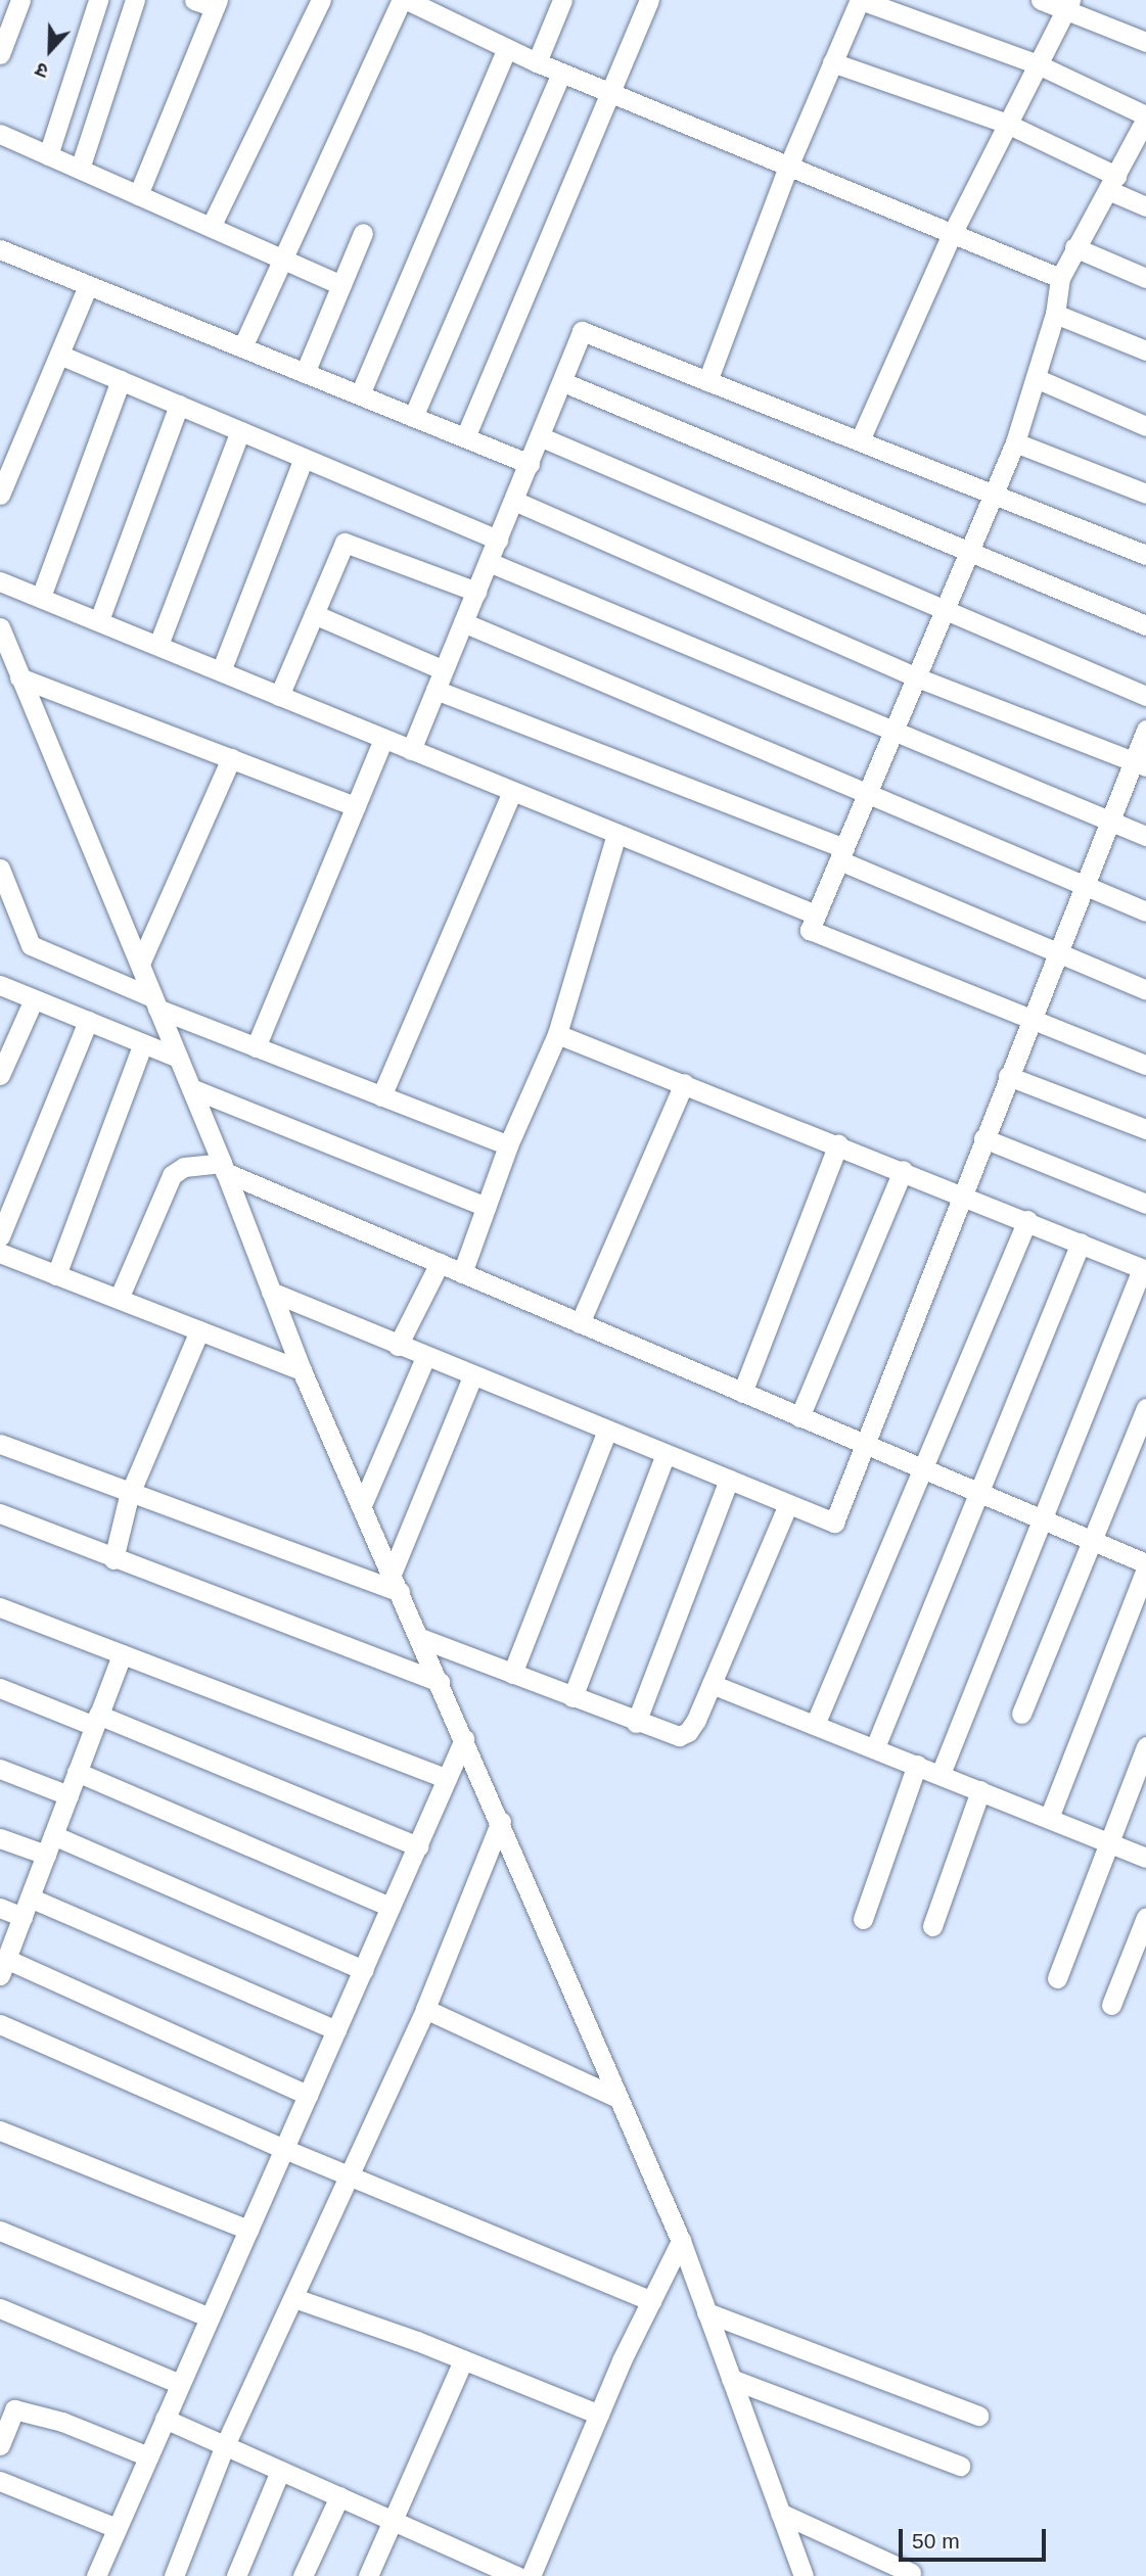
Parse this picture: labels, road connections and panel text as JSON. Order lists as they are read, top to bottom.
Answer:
{
  "scale_bar": "50 m",
  "north": "bottom"
}
